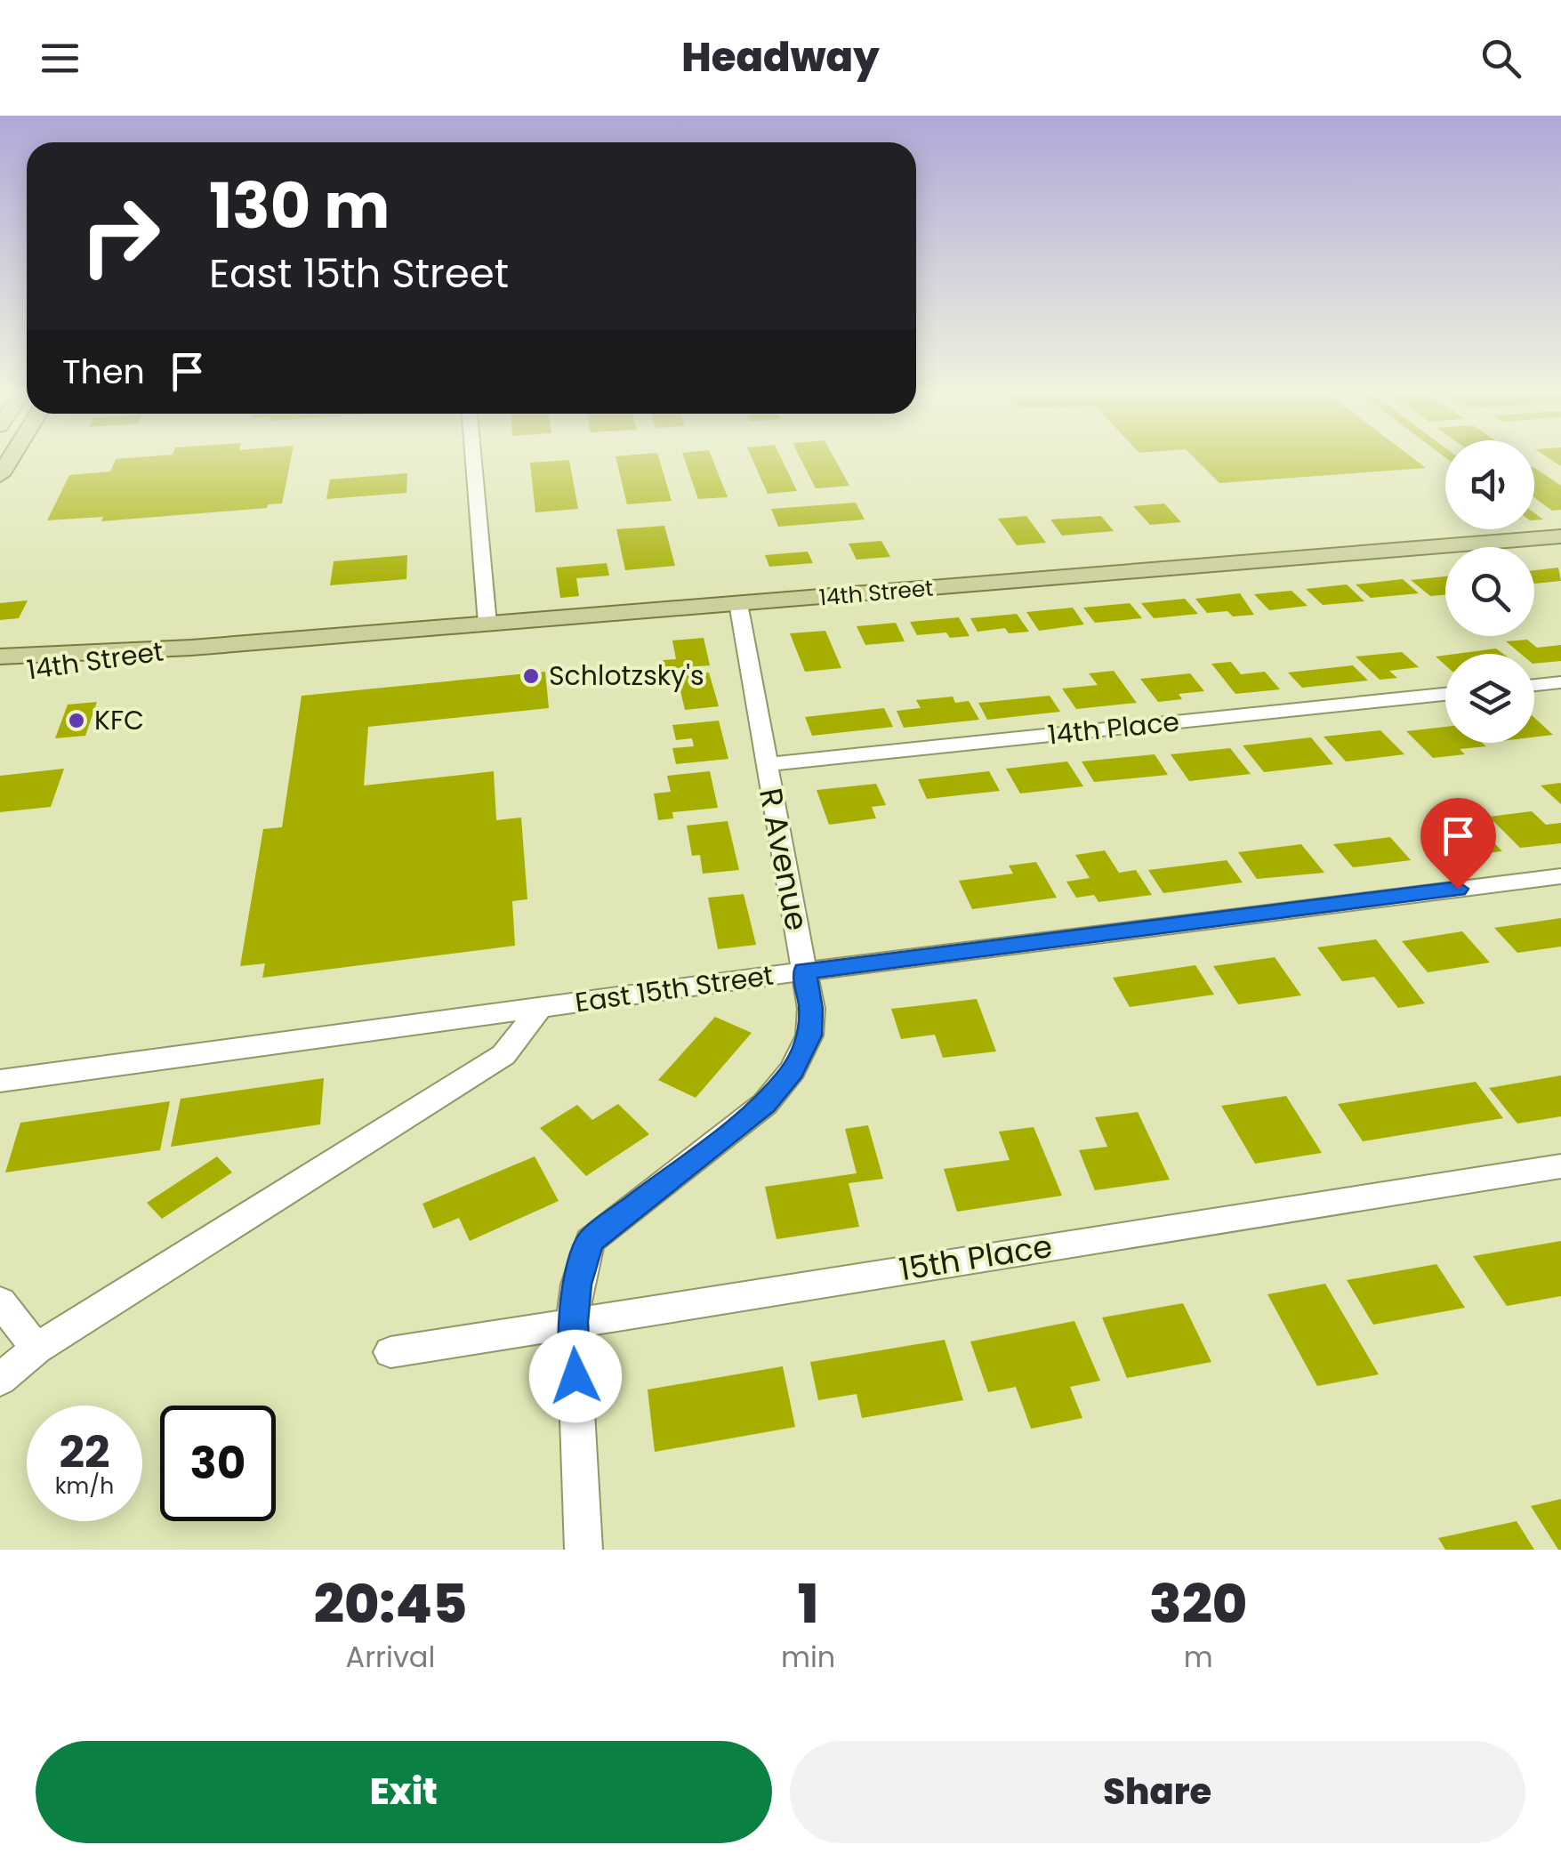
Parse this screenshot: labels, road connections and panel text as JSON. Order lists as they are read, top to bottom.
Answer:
{
  "streets": {
    "main road": ["14th Street"],
    "street": [
      "14th Place",
      "R Avenue",
      "East 15th Street",
      "15th Place"
    ]
  },
  "crossings": [
    ["14th Street", "R Avenue"],
    ["14th Place", "R Avenue"],
    ["R Avenue", "East 15th Street"],
    ["R Avenue", "15th Place"]
  ],
  "places": ["Schlotzsky's", "KFC"],
  "page": {
    "header": "Headway",
    "turn": ["130 m", "East 15th Street"],
    "then": "Then",
    "speed": "22 km/h",
    "limit": "30",
    "eta": [
      "20:45",
      "Arrival",
      "1",
      "min",
      "320",
      "m"
    ],
    "buttons": ["Exit", "Share"]
  }
}
